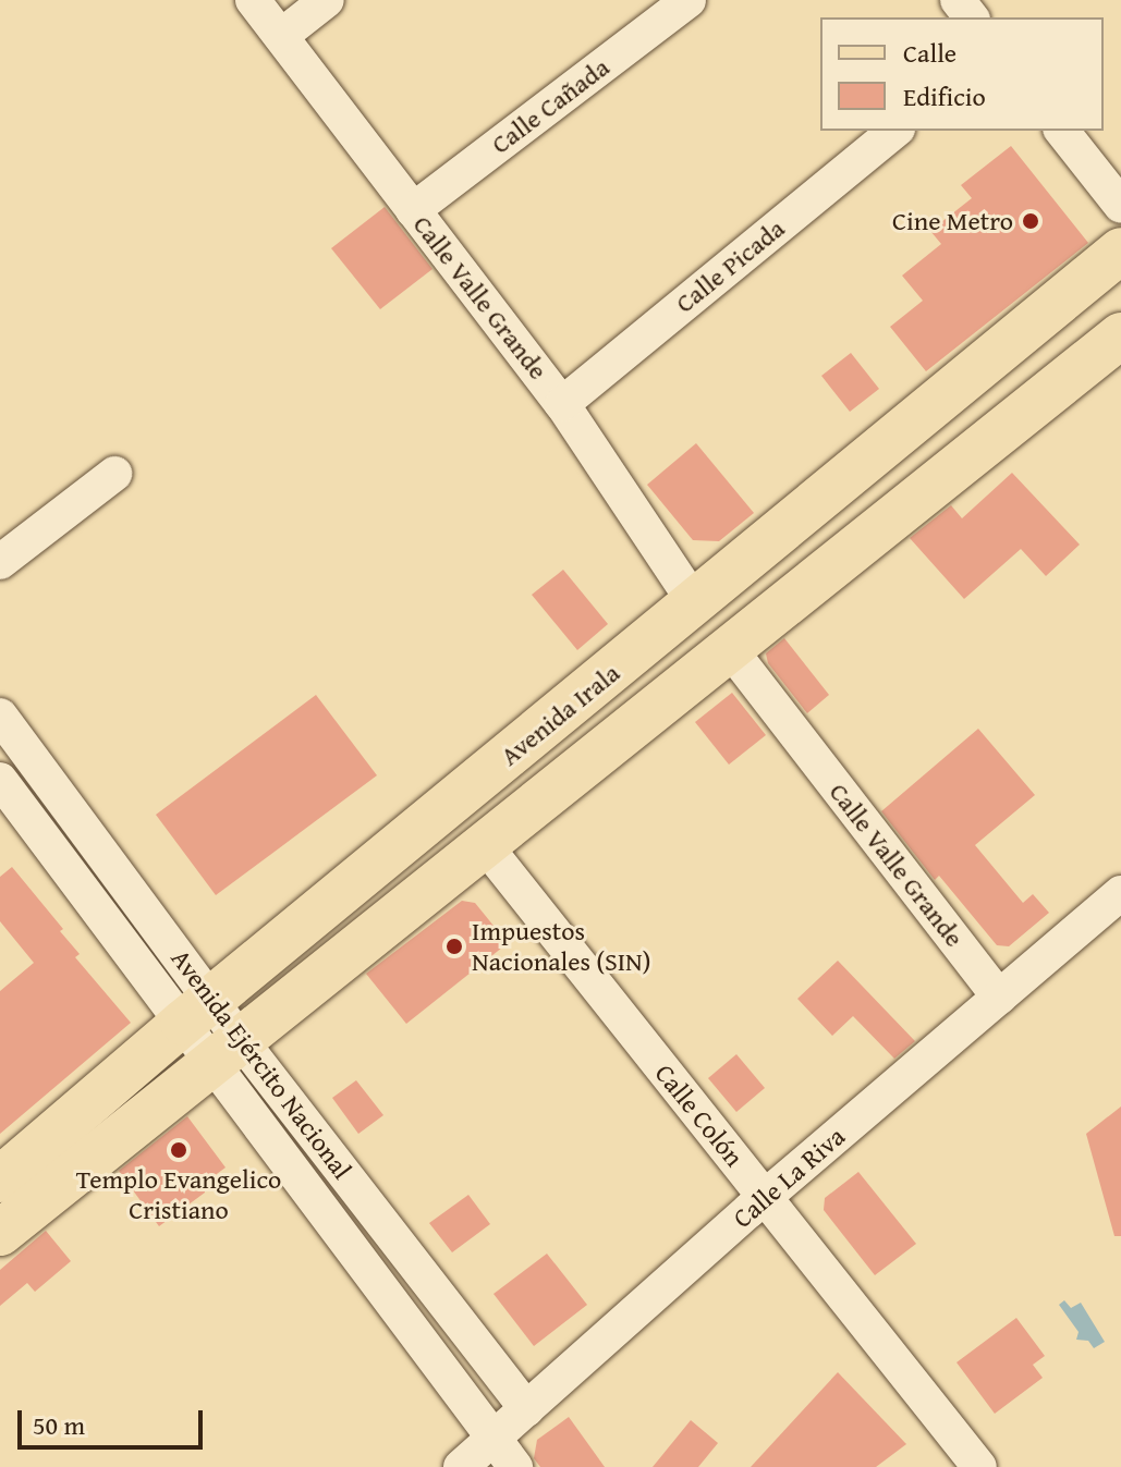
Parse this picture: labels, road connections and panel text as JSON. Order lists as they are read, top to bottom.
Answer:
{
  "streets": {
    "main road": ["Avenida Irala"],
    "street": [
      "Calle Cañada",
      "Calle Picada",
      "Calle Valle Grande",
      "Avenida Ejército Nacional",
      "Calle Colón",
      "Calle La Riva"
    ]
  },
  "crossings": [
    ["Calle Cañada", "Calle Valle Grande"],
    ["Calle Picada", "Calle Valle Grande"],
    ["Calle Valle Grande", "Avenida Irala"],
    ["Calle Valle Grande", "Calle La Riva"],
    ["Avenida Irala", "Avenida Ejército Nacional"],
    ["Avenida Irala", "Calle Colón"],
    ["Avenida Ejército Nacional", "Calle La Riva"],
    ["Calle Colón", "Calle La Riva"]
  ],
  "places": ["Cine Metro", "Impuestos Nacionales (SIN)", "Templo Evangelico Cristiano"],
  "legend": ["Calle", "Edificio"],
  "scale_bar": "50 m"
}
